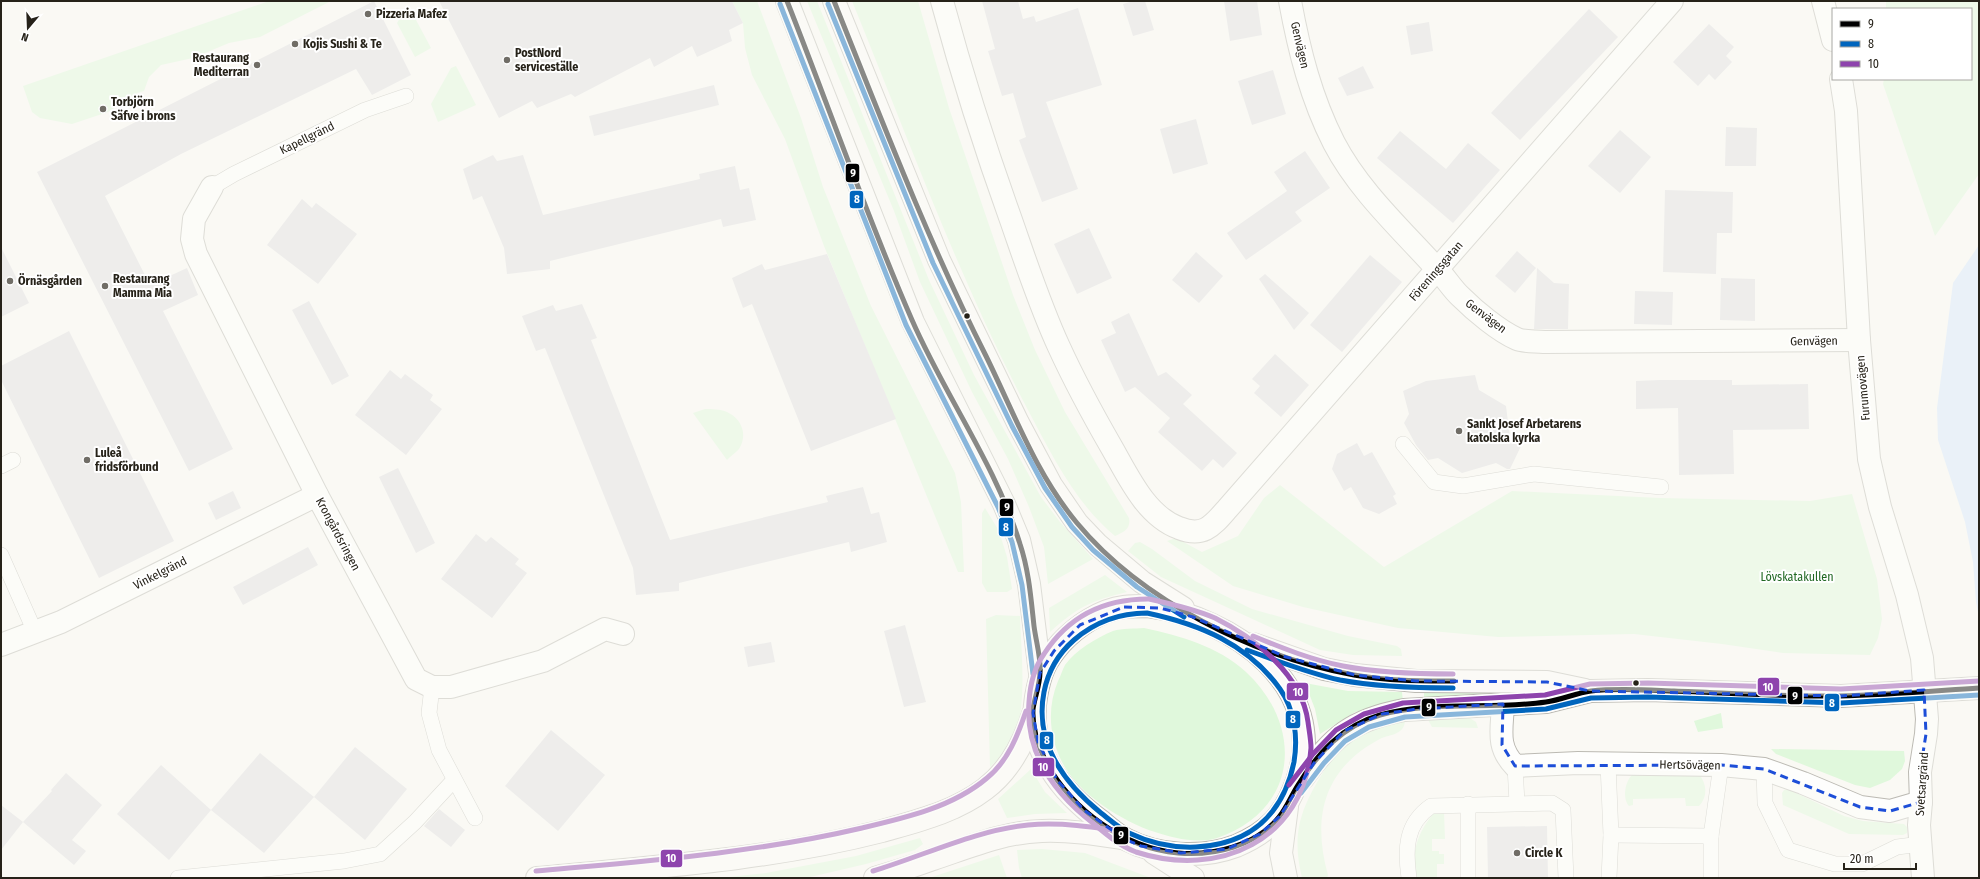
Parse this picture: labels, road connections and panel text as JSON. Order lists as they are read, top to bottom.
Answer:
{
  "streets": {
    "street": [
      "Genvägen",
      "Föreningsgatan",
      "Furumovägen",
      "Krongårdsringen",
      "Vinkelgränd",
      "Hertsövägen",
      "Svetsargränd"
    ],
    "lane": ["Kapellgränd"]
  },
  "crossings": [
    ["Genvägen", "Föreningsgatan"],
    ["Genvägen", "Furumovägen"],
    ["Kapellgränd", "Krongårdsringen"],
    ["Furumovägen", "Svetsargränd"],
    ["Krongårdsringen", "Vinkelgränd"],
    ["Hertsövägen", "Svetsargränd"]
  ],
  "parks": ["Lövskatakullen"],
  "places": [
    "Pizzeria Mafez",
    "Kojis Sushi & Te",
    "PostNord serviceställe",
    "Restaurang Mediterran",
    "Torbjörn Säfve i brons",
    "Örnäsgården",
    "Restaurang Mamma Mia",
    "Sankt Josef Arbetarens katolska kyrka",
    "Luleå fridsförbund",
    "Circle K"
  ],
  "lines": ["transit line 9", "transit line 8", "transit line 10"],
  "legend": ["9", "8", "10"],
  "scale_bar": "20 m",
  "north": "bottom"
}
